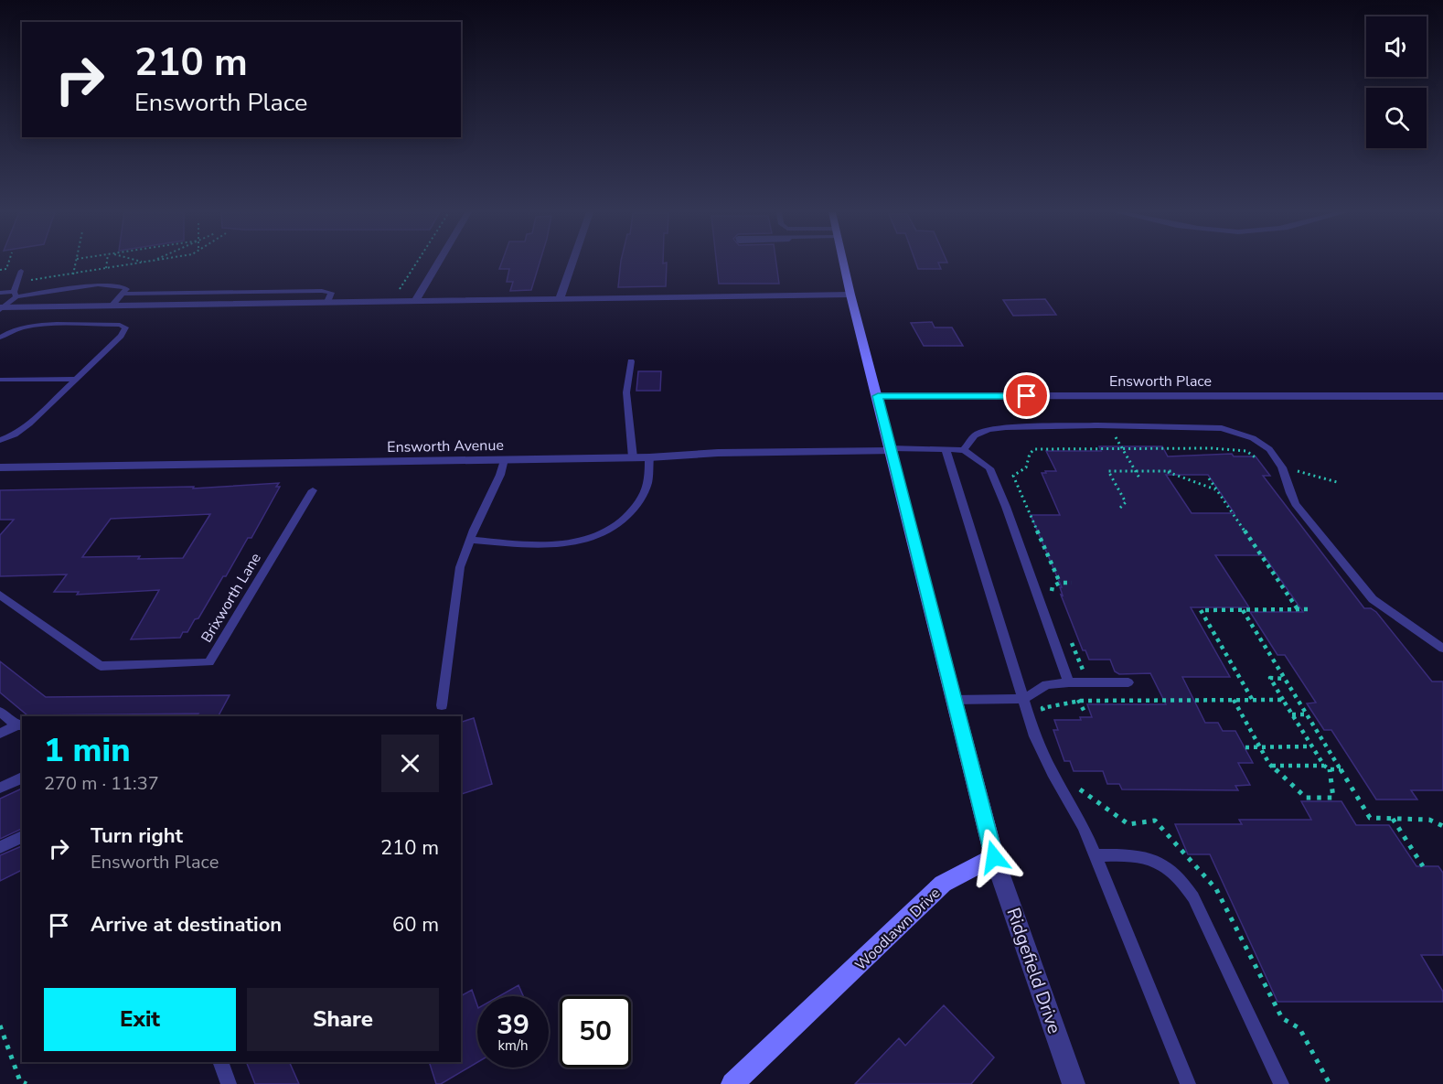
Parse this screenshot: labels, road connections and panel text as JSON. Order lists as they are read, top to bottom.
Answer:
{
  "streets": {
    "main road": ["Woodlawn Drive"],
    "street": ["Ensworth Place", "Ensworth Avenue", "Ridgefield Drive"],
    "lane": ["Brixworth Lane"]
  },
  "crossings": [
    ["Woodlawn Drive", "Ridgefield Drive"]
  ],
  "page": {
    "turn": ["210 m", "Ensworth Place"],
    "heading": ["1 min", "270 m · 11:37"],
    "list": [
      {
        "name": "Turn right",
        "note": "Ensworth Place",
        "value": "210 m"
      },
      {
        "name": "Arrive at destination",
        "value": "60 m"
      }
    ],
    "buttons": ["Exit", "Share"],
    "speed": "39 km/h",
    "limit": "50"
  }
}
